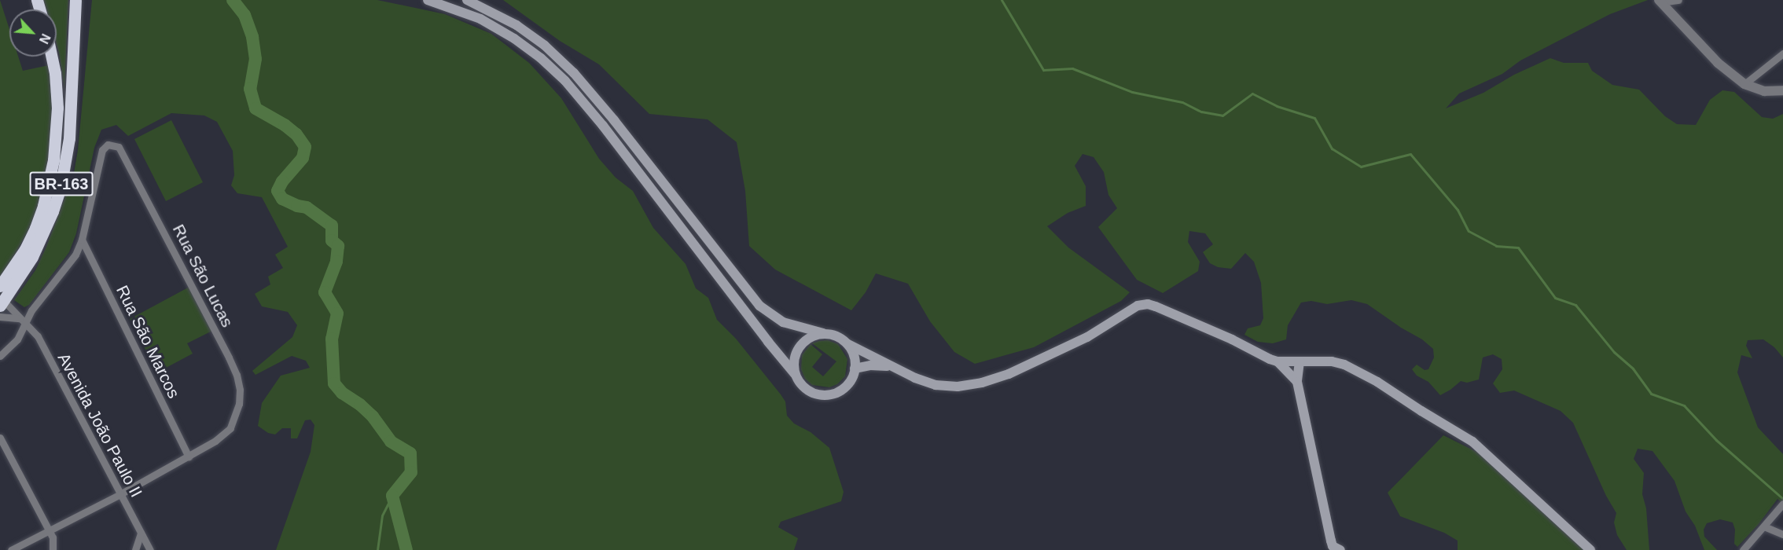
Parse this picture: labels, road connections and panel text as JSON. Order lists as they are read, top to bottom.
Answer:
{
  "streets": {
    "highway": ["BR-163"],
    "street": ["Rua São Lucas", "Rua São Marcos", "Avenida João Paulo II"]
  },
  "crossings": [
    ["BR-163", "Avenida João Paulo II"],
    ["Rua São Lucas", "Rua São Marcos"]
  ],
  "north": "bottom right"
}
